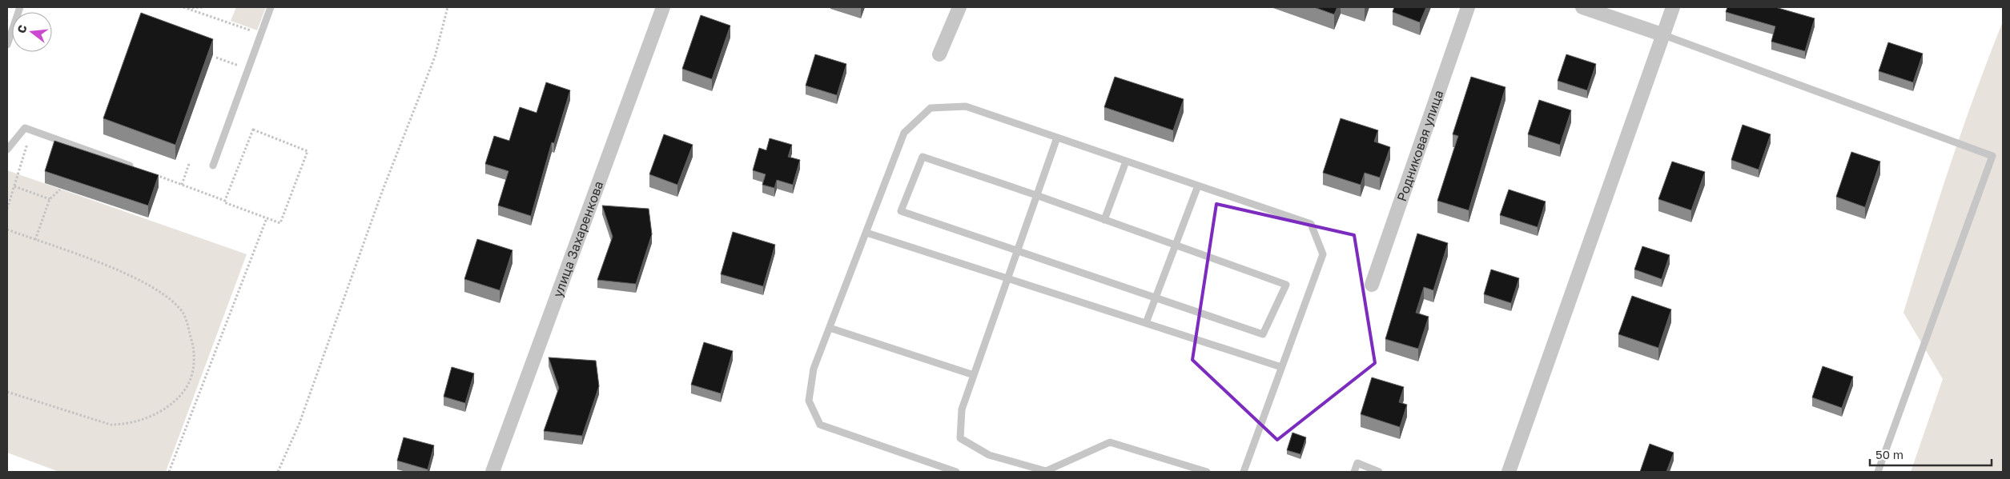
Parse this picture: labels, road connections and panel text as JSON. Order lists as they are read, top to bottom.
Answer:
{
  "streets": {
    "street": ["Родниковая улица", "улица Захаренкова"]
  },
  "scale_bar": "50 m",
  "north": "left"
}
